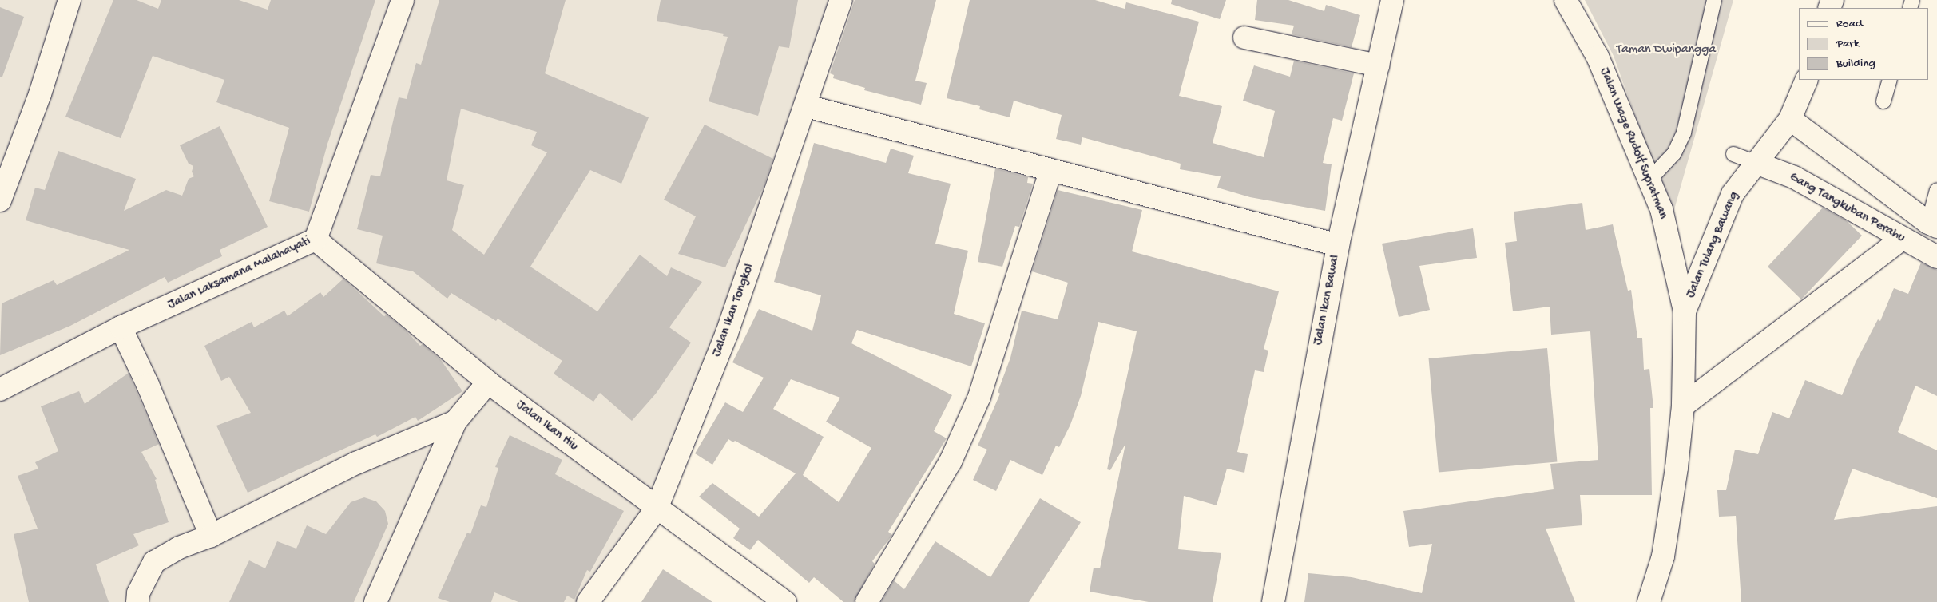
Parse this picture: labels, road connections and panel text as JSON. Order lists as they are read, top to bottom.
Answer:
{
  "streets": {
    "main road": [
      "Jalan Wage Rudolf Supratman",
      "Gang Tangkuban Perahu",
      "Jalan Tulang Bawang",
      "Jalan Laksamana Malahayati",
      "Jalan Ikan Bawal",
      "Jalan Ikan Tongkol",
      "Jalan Ikan Hiu"
    ]
  },
  "crossings": [
    ["Jalan Wage Rudolf Supratman", "Jalan Tulang Bawang"],
    ["Gang Tangkuban Perahu", "Jalan Tulang Bawang"],
    ["Jalan Laksamana Malahayati", "Jalan Ikan Hiu"],
    ["Jalan Ikan Tongkol", "Jalan Ikan Hiu"]
  ],
  "parks": ["Taman Dwipangga"],
  "legend": ["Road", "Park", "Building"]
}
